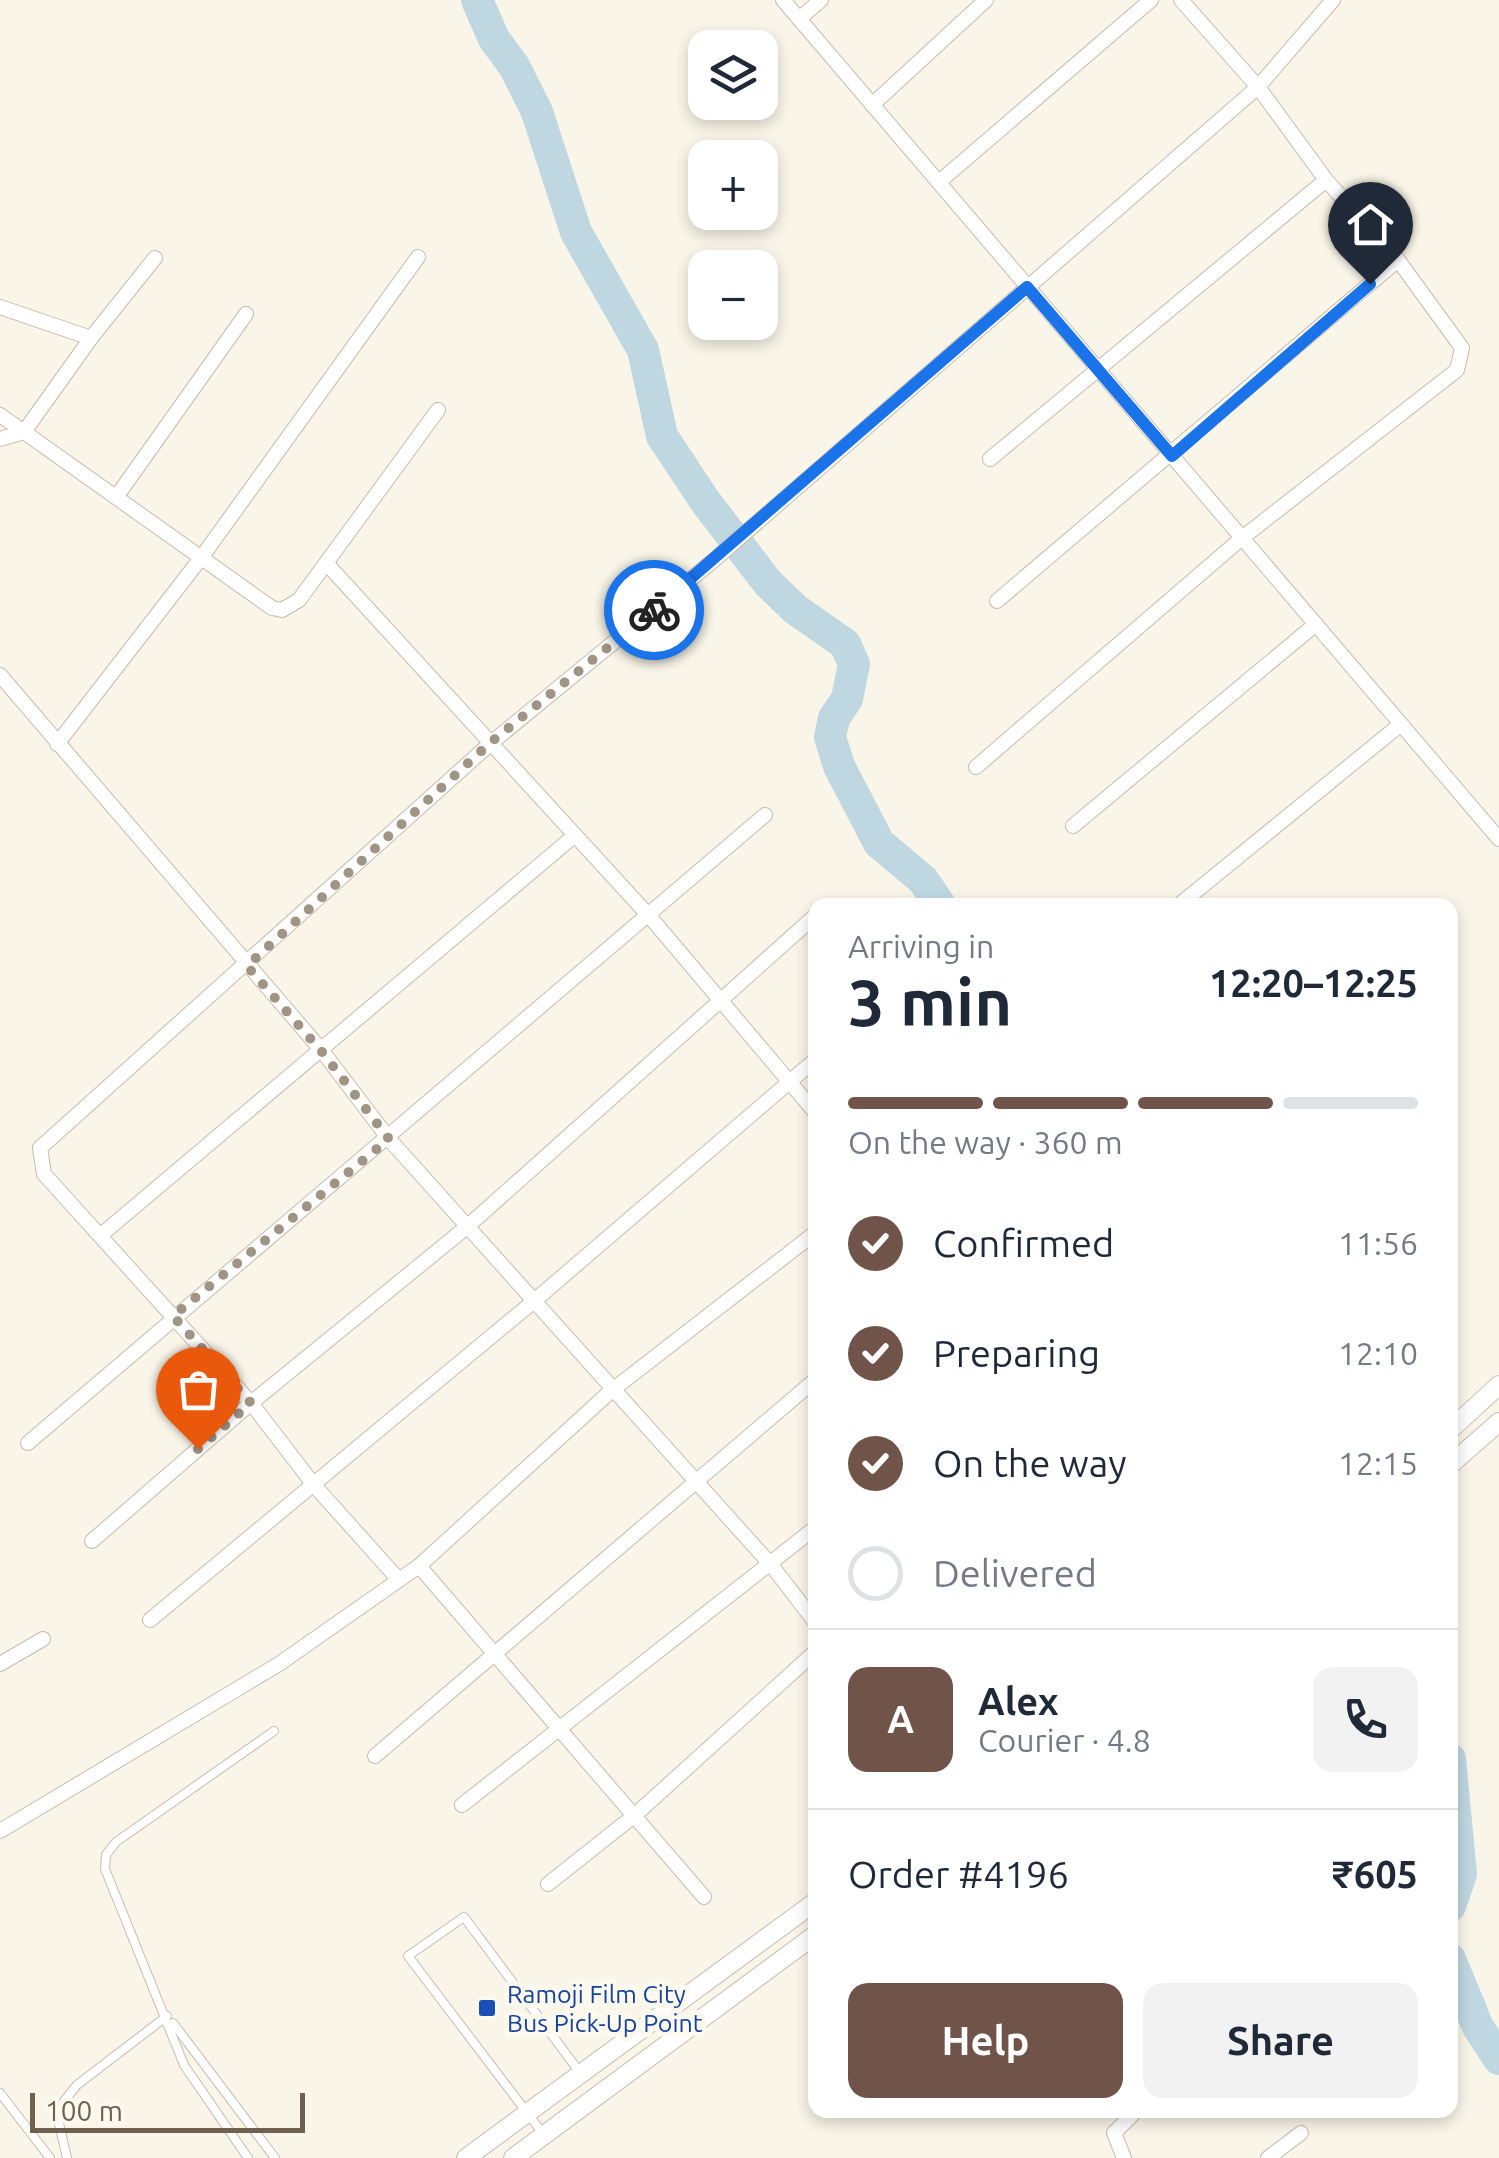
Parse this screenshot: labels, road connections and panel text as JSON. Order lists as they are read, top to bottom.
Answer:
{
  "places": {
    "transit": ["Ramoji Film City Bus Pick-Up Point"]
  },
  "scale_bar": "100 m",
  "page": {
    "map_buttons": ["+", "−"],
    "heading": ["3 min", "Arriving in", "12:20–12:25"],
    "panel": [
      "Alex",
      "Courier · 4.8",
      "Order #4196",
      "₹605"
    ],
    "bar": "On the way · 360 m",
    "list": [
      ["Confirmed", "11:56"],
      ["Preparing", "12:10"],
      ["On the way", "12:15"],
      "Delivered"
    ],
    "round": "A",
    "buttons": ["Help", "Share"],
    "scale": "100 m"
  }
}
